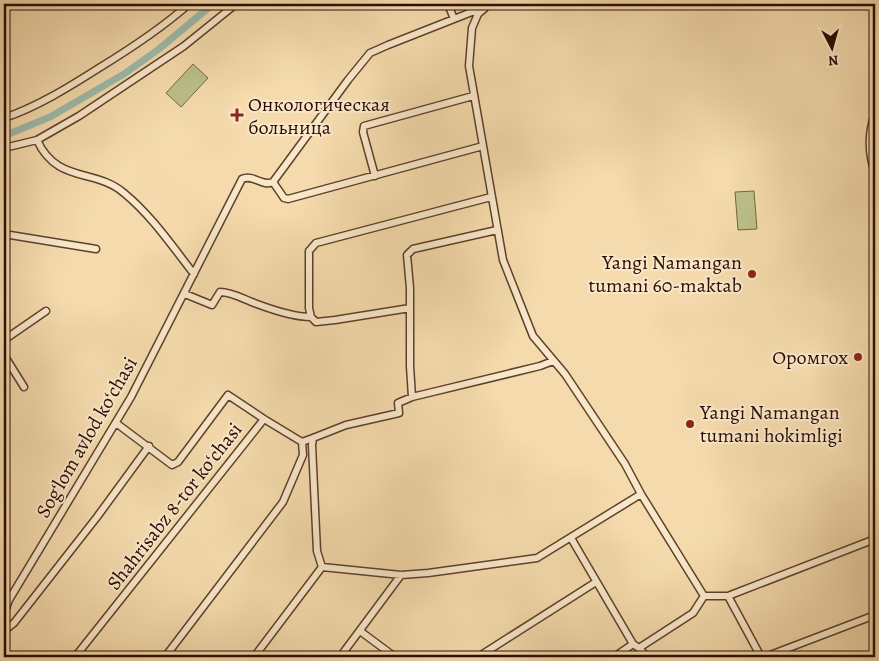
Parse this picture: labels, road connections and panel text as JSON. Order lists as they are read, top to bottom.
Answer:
{
  "streets": {
    "street": ["Sogʻlom avlod koʻchasi", "Shahrisabz 8-tor koʻchasi"]
  },
  "places": {
    "health": ["Онкологическая больница"],
    "other": ["Yangi Namangan tumani 60-maktab", "Оромгох", "Yangi Namangan tumani hokimligi"]
  },
  "north": "bottom"
}
